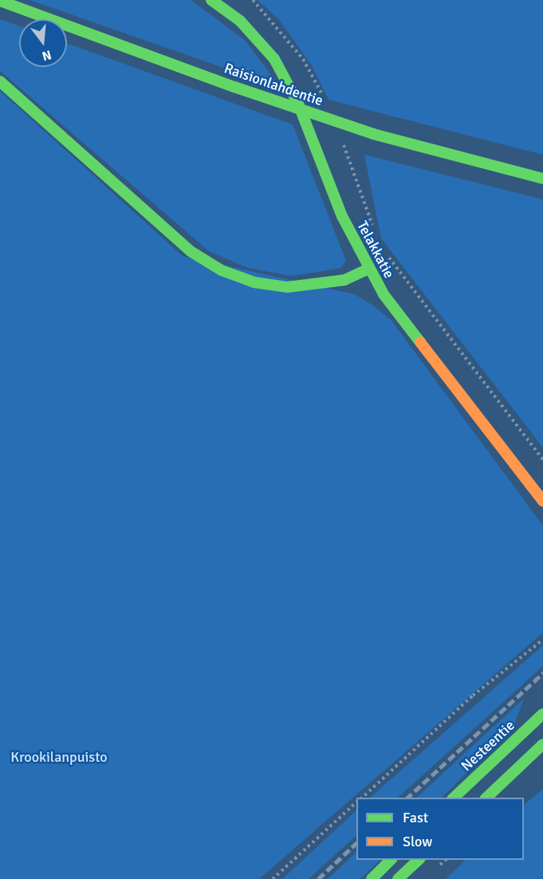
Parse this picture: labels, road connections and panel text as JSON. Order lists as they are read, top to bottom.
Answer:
{
  "streets": {
    "main road": ["Raisionlahdentie", "Telakkatie", "Nesteentie"]
  },
  "parks": ["Krookilanpuisto"],
  "legend": ["Fast", "Slow"],
  "north": "bottom"
}
